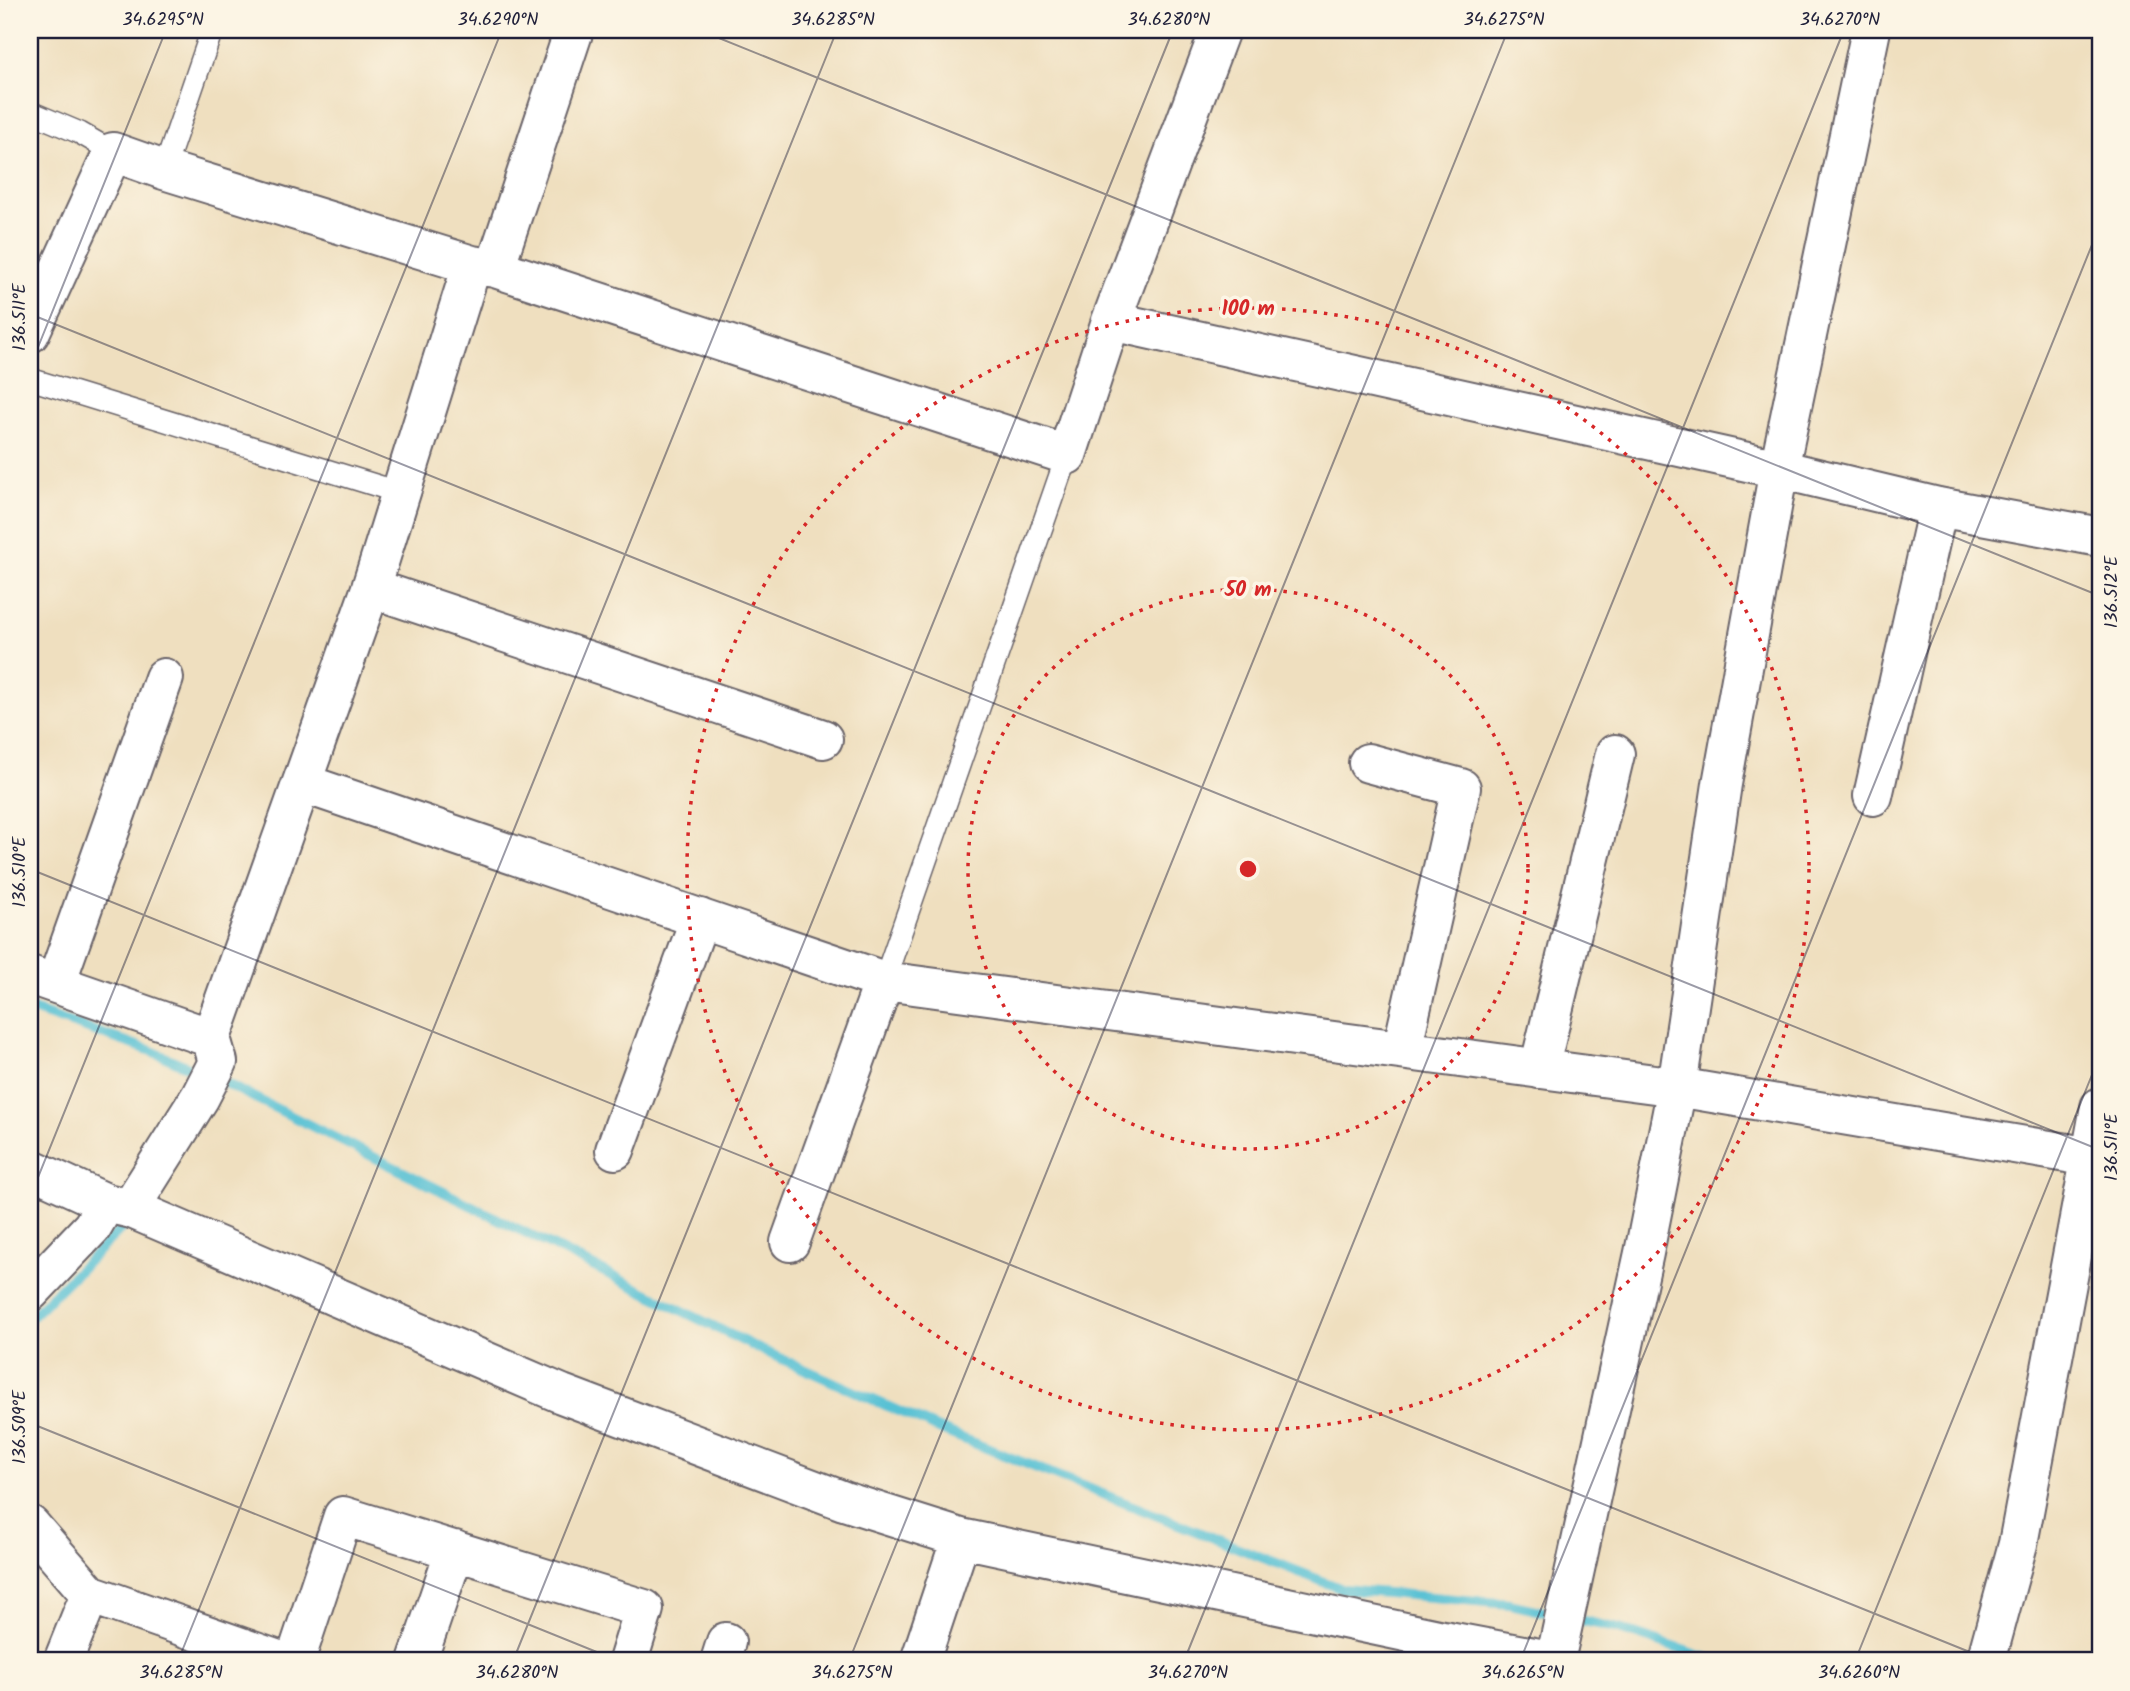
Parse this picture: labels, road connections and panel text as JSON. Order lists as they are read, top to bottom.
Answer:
{
  "coordinates": [
    "34.6295°N",
    "34.6290°N",
    "34.6285°N",
    "34.6280°N",
    "34.6275°N",
    "34.6270°N",
    "136.511°E",
    "136.512°E",
    "136.510°E",
    "136.509°E",
    "34.6265°N",
    "34.6260°N"
  ],
  "rings": ["100 m", "50 m"]
}
